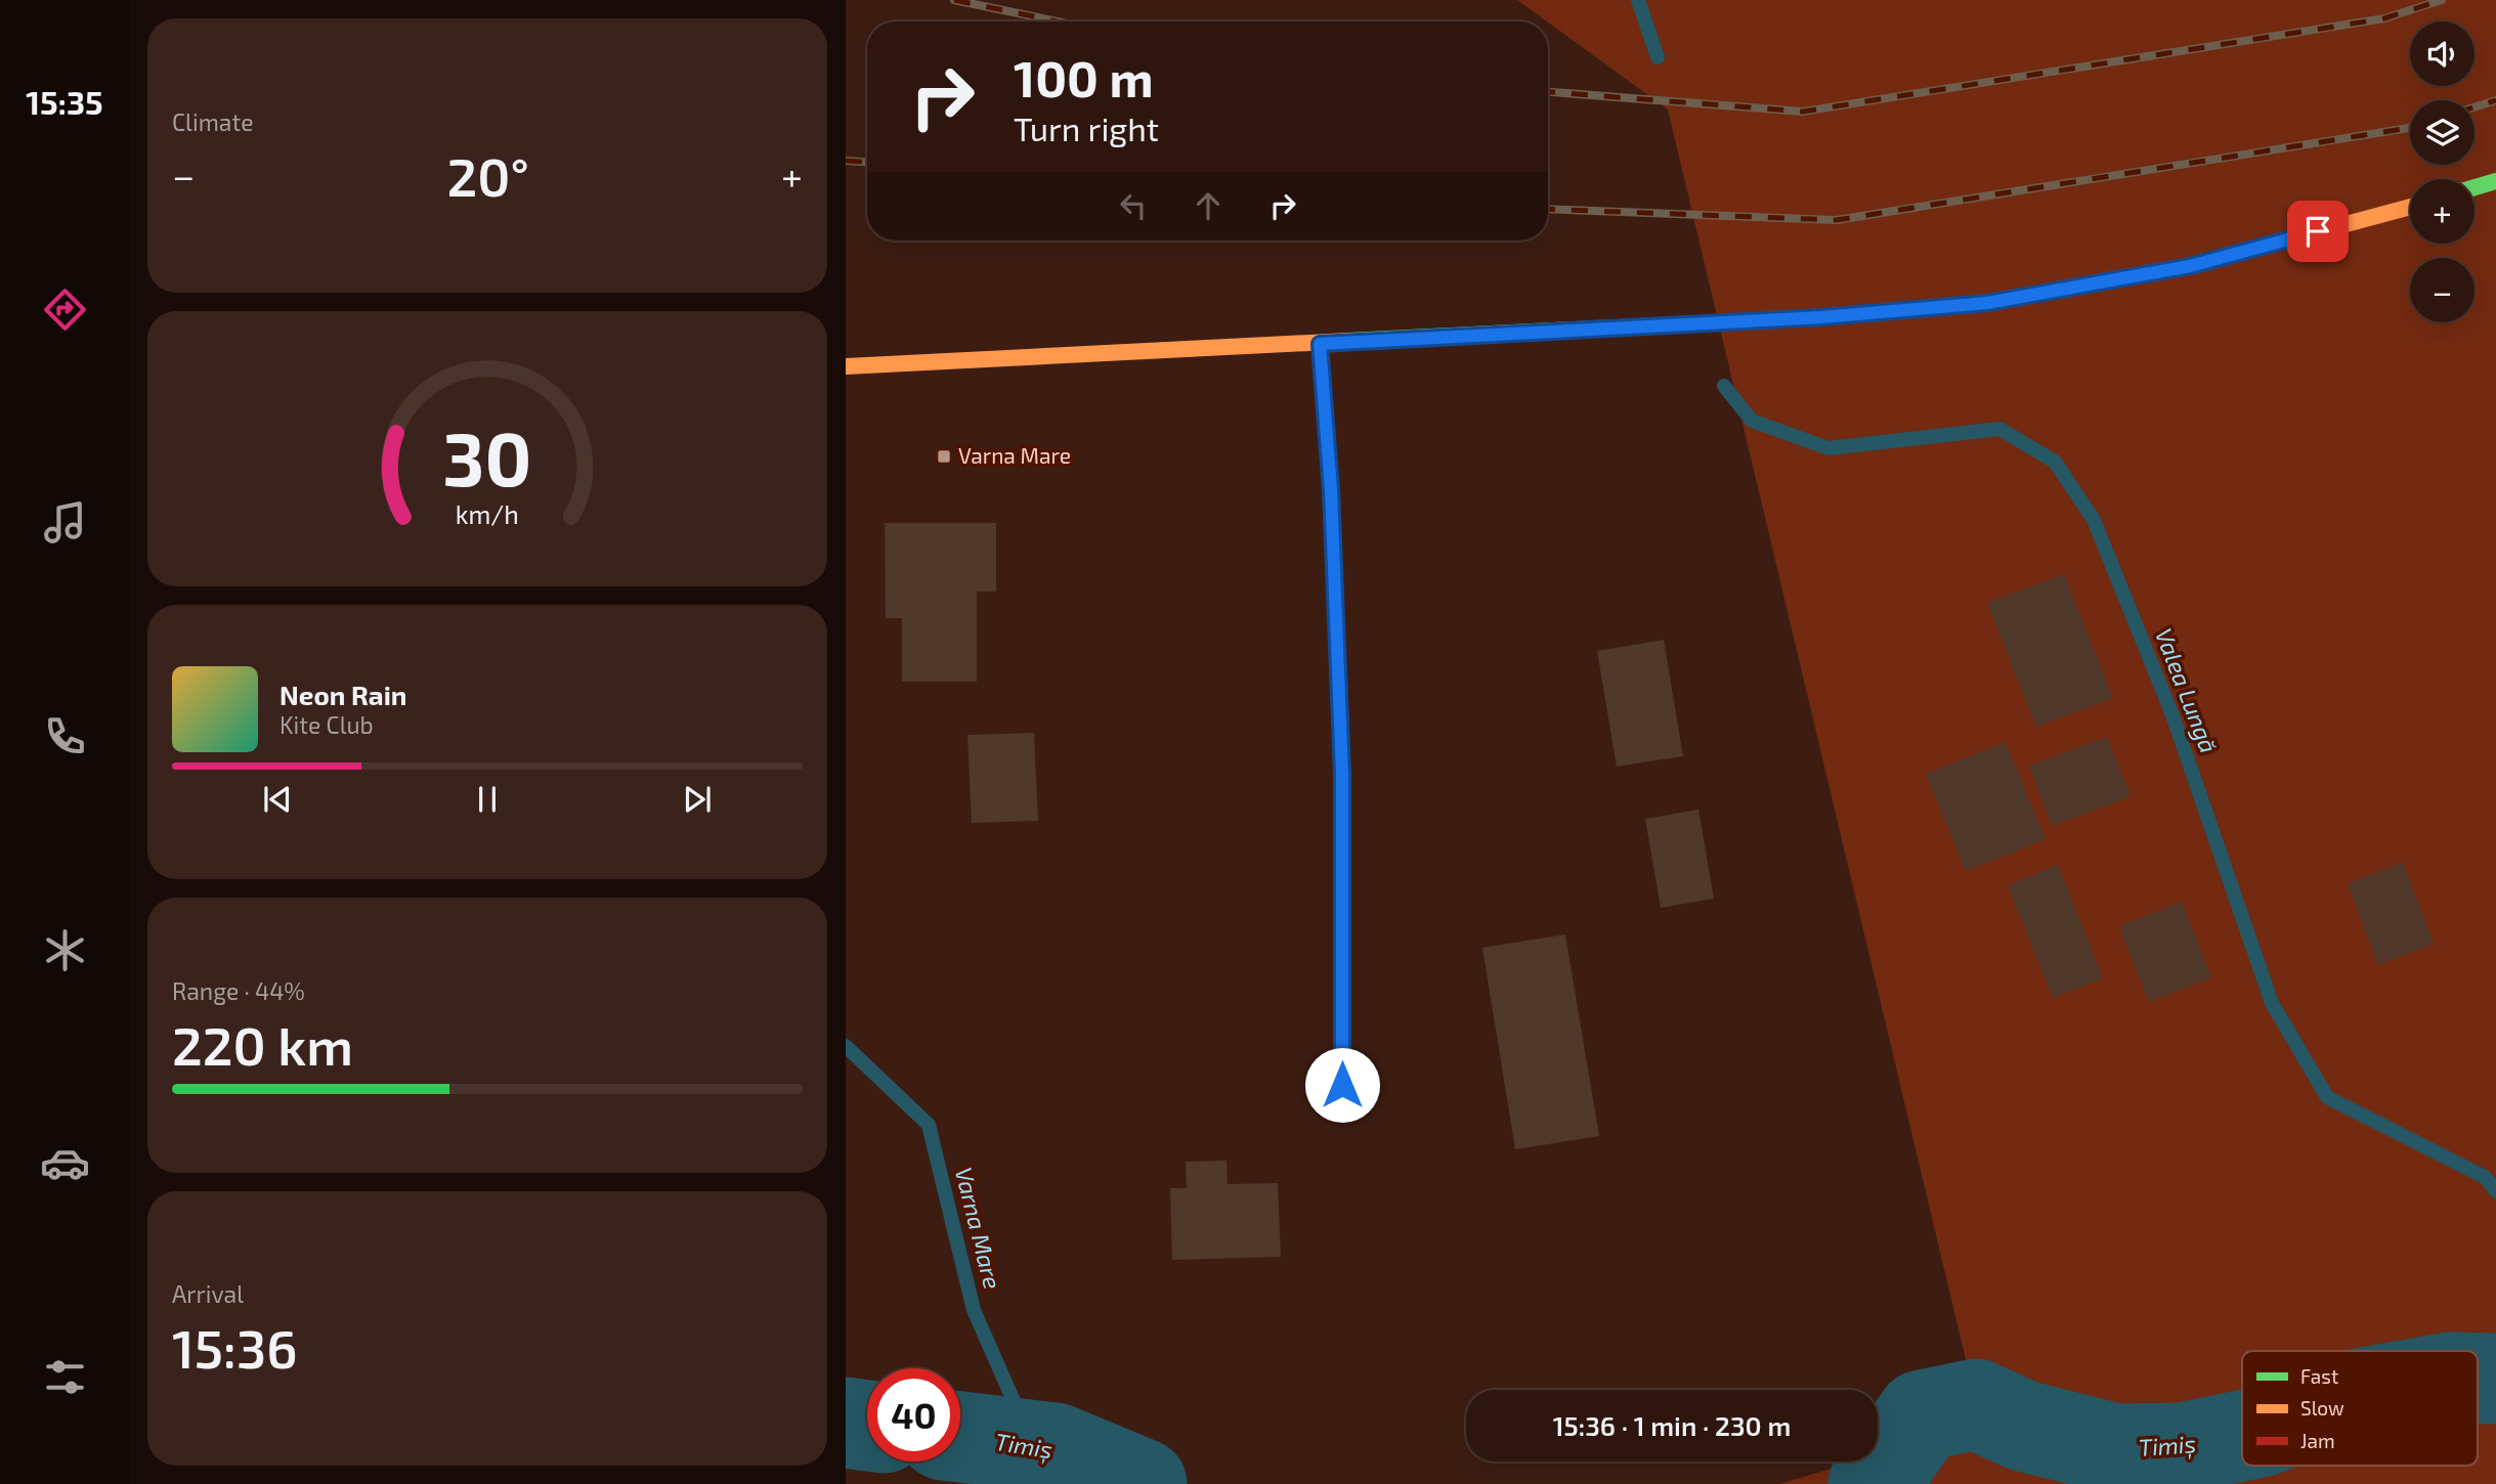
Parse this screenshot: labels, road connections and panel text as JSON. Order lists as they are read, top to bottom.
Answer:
{
  "water": ["Valea Lungă", "Varna Mare", "Timiș"],
  "places": {
    "transit": ["Varna Mare"]
  },
  "legend": ["Fast", "Slow", "Jam"],
  "page": {
    "tabs": "15:35",
    "tile": [
      "Climate",
      ["Range · 44%", "220 km"],
      ["Arrival", "15:36"]
    ],
    "map_buttons": ["+", "−"],
    "turn": ["100 m", "Turn right"],
    "heat": ["−", "20°", "+"],
    "song": ["Neon Rain", "Kite Club"],
    "limit": "40",
    "trip": "15:36 · 1 min · 230 m",
    "gauge": ["30", "km/h"]
  }
}
